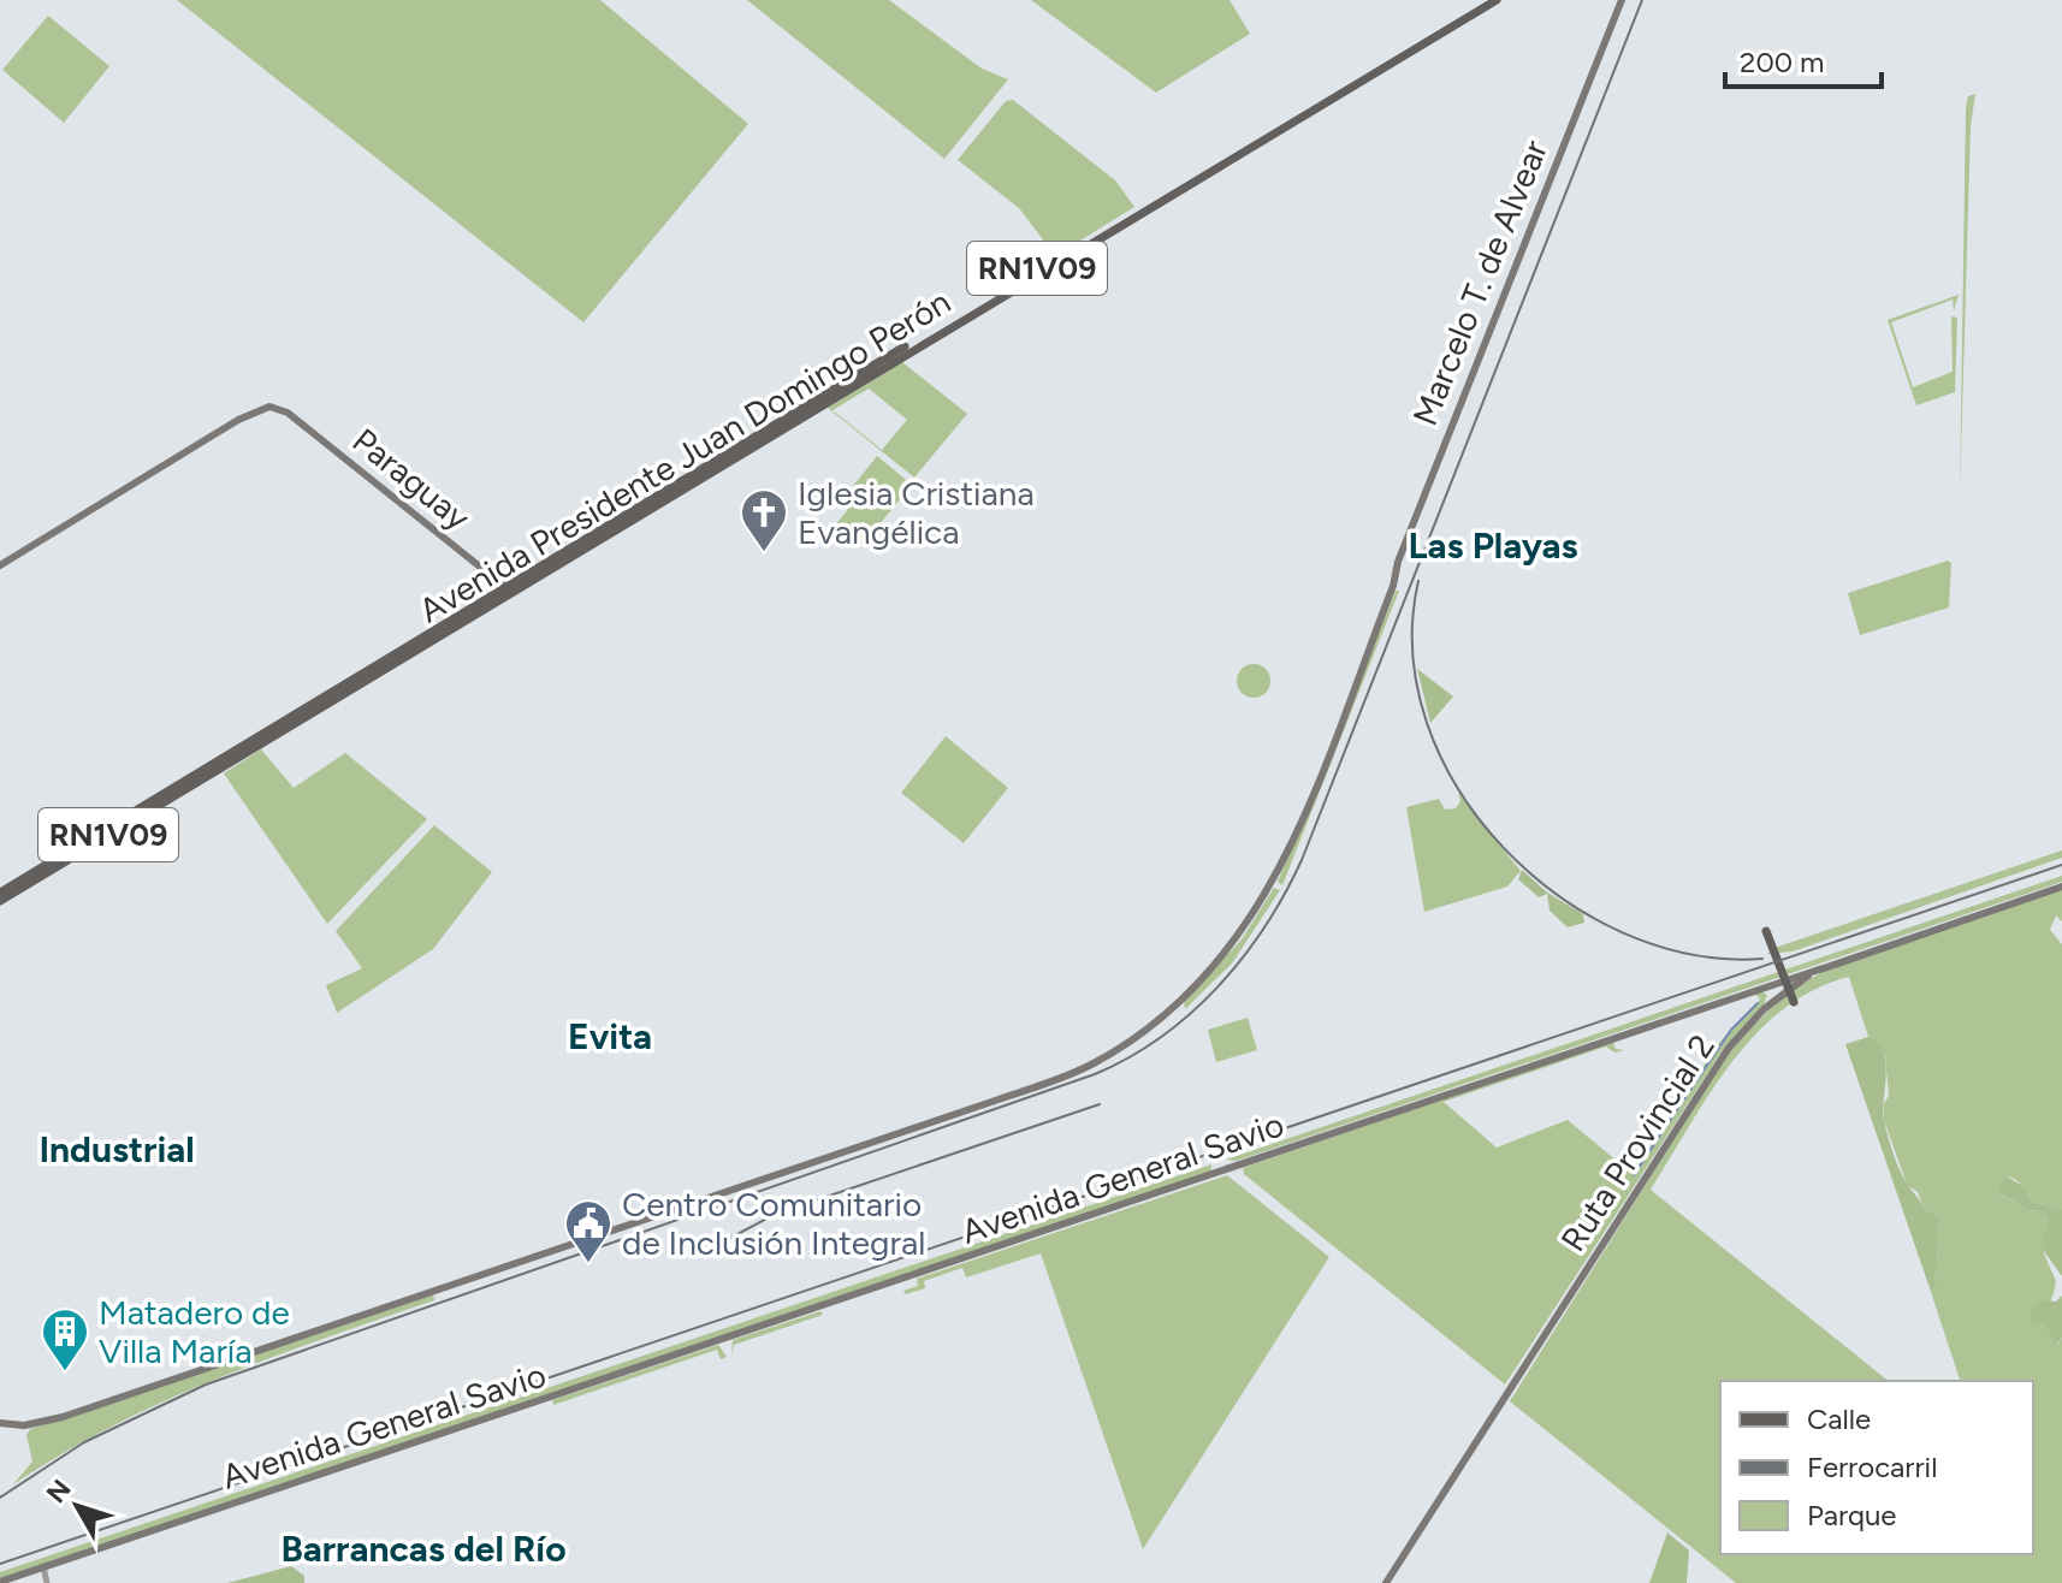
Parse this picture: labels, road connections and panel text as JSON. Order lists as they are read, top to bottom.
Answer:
{
  "streets": {
    "main road": [
      "RN1V09",
      "Marcelo T. de Alvear",
      "Avenida Presidente Juan Domingo Perón",
      "Paraguay",
      "Ruta Provincial 2",
      "Avenida General Savio"
    ]
  },
  "crossings": [
    ["Avenida Presidente Juan Domingo Perón", "Paraguay"],
    ["Ruta Provincial 2", "Avenida General Savio"]
  ],
  "districts": [
    "Las Playas",
    "Evita",
    "Industrial",
    "Barrancas del Río"
  ],
  "places": {
    "church": ["Iglesia Cristiana Evangélica"],
    "public building": ["Centro Comunitario de Inclusión Integral"],
    "building": ["Matadero de Villa María"]
  },
  "legend": ["Calle", "Ferrocarril", "Parque"],
  "scale_bar": "200 m",
  "north": "top left"
}
